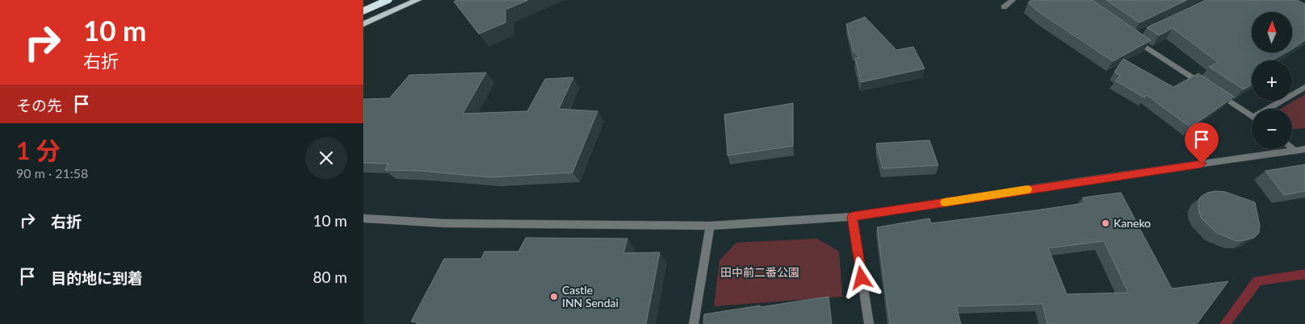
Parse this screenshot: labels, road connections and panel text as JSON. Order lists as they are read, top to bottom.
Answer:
{
  "parks": ["田中前二番公園"],
  "places": ["Kaneko", "Castle INN Sendai"],
  "north": "top",
  "page": {
    "turn": ["10 m", "右折"],
    "map_buttons": ["+", "−"],
    "then": "その先",
    "heading": ["1 分", "90 m · 21:58"],
    "list": [
      {
        "name": "右折",
        "value": "10 m"
      },
      {
        "name": "目的地に到着",
        "value": "80 m"
      }
    ]
  }
}
